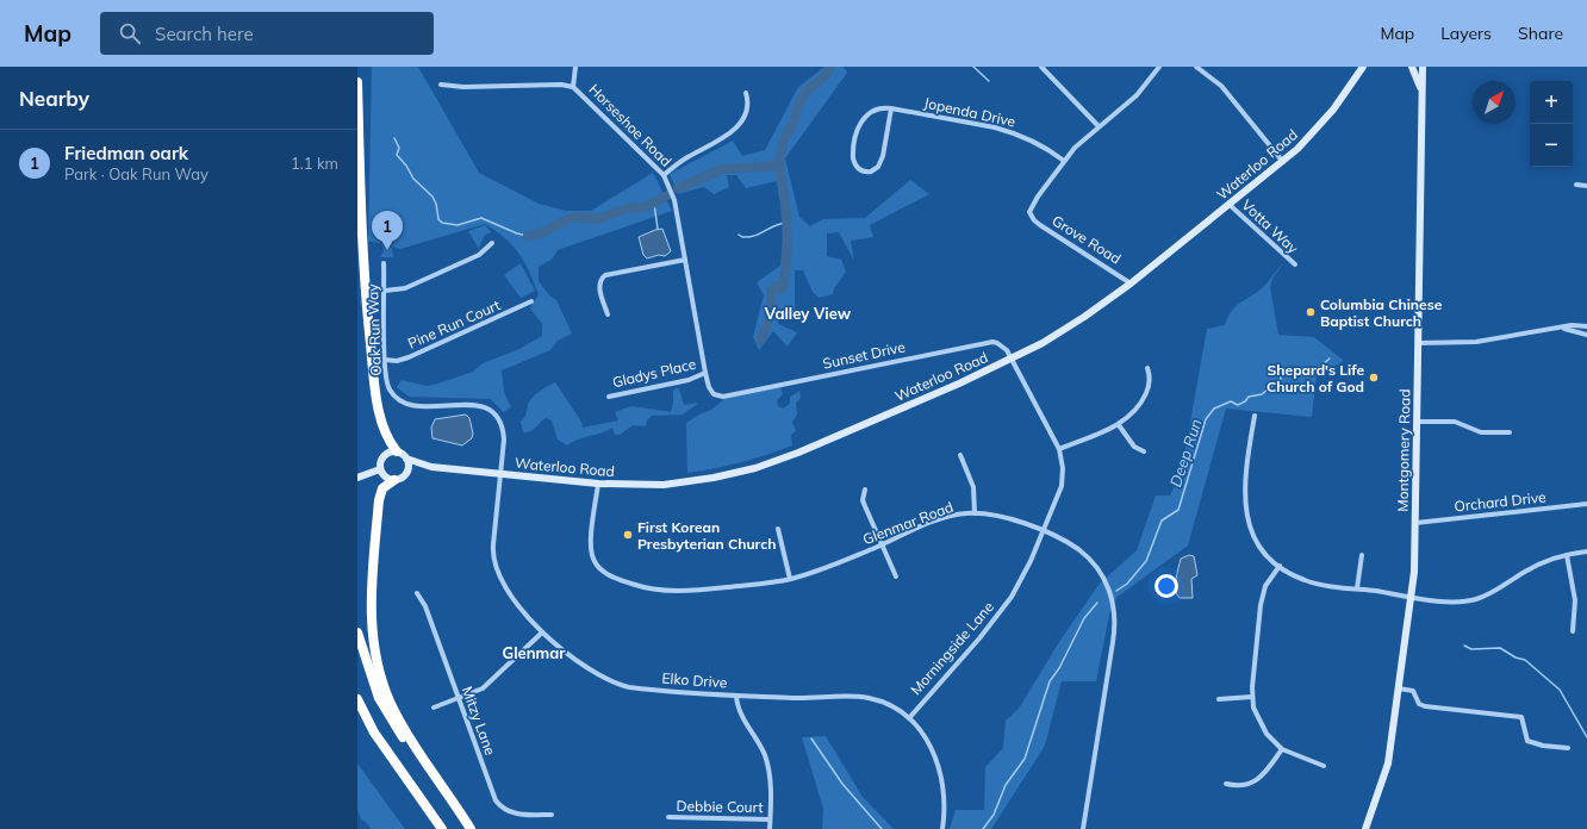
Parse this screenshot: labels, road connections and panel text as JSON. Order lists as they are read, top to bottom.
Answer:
{
  "streets": {
    "main road": ["Waterloo Road", "Montgomery Road"],
    "street": [
      "Jopenda Drive",
      "Horseshoe Road",
      "Votta Way",
      "Grove Road",
      "Pine Run Court",
      "Oak Run Way",
      "Sunset Drive",
      "Gladys Place",
      "Orchard Drive",
      "Glenmar Road",
      "Morningside Lane",
      "Elko Drive",
      "Mitzy Lane",
      "Debbie Court"
    ]
  },
  "crossings": [
    ["Jopenda Drive", "Grove Road"],
    ["Horseshoe Road", "Sunset Drive"],
    ["Horseshoe Road", "Gladys Place"],
    ["Waterloo Road", "Votta Way"],
    ["Waterloo Road", "Grove Road"],
    ["Waterloo Road", "Oak Run Way"],
    ["Waterloo Road", "Sunset Drive"],
    ["Waterloo Road", "Glenmar Road"],
    ["Waterloo Road", "Morningside Lane"],
    ["Waterloo Road", "Elko Drive"],
    ["Pine Run Court", "Oak Run Way"],
    ["Oak Run Way", "Elko Drive"],
    ["Sunset Drive", "Morningside Lane"],
    ["Montgomery Road", "Orchard Drive"],
    ["Glenmar Road", "Morningside Lane"],
    ["Morningside Lane", "Elko Drive"]
  ],
  "districts": ["Valley View", "Glenmar"],
  "water": ["Deep Run"],
  "places": ["Columbia Chinese Baptist Church", "Shepard's Life Church of God", "First Korean Presbyterian Church"],
  "north": "top right",
  "page": {
    "header": "Map",
    "search": "Search here",
    "nav": ["Map", "Layers", "Share"],
    "heading": "Nearby",
    "map_buttons": ["+", "−"],
    "list": [
      {
        "mark": "1",
        "name": "Friedman oark",
        "note": "Park · Oak Run Way",
        "value": "1.1 km"
      }
    ],
    "pins": "1"
  }
}
